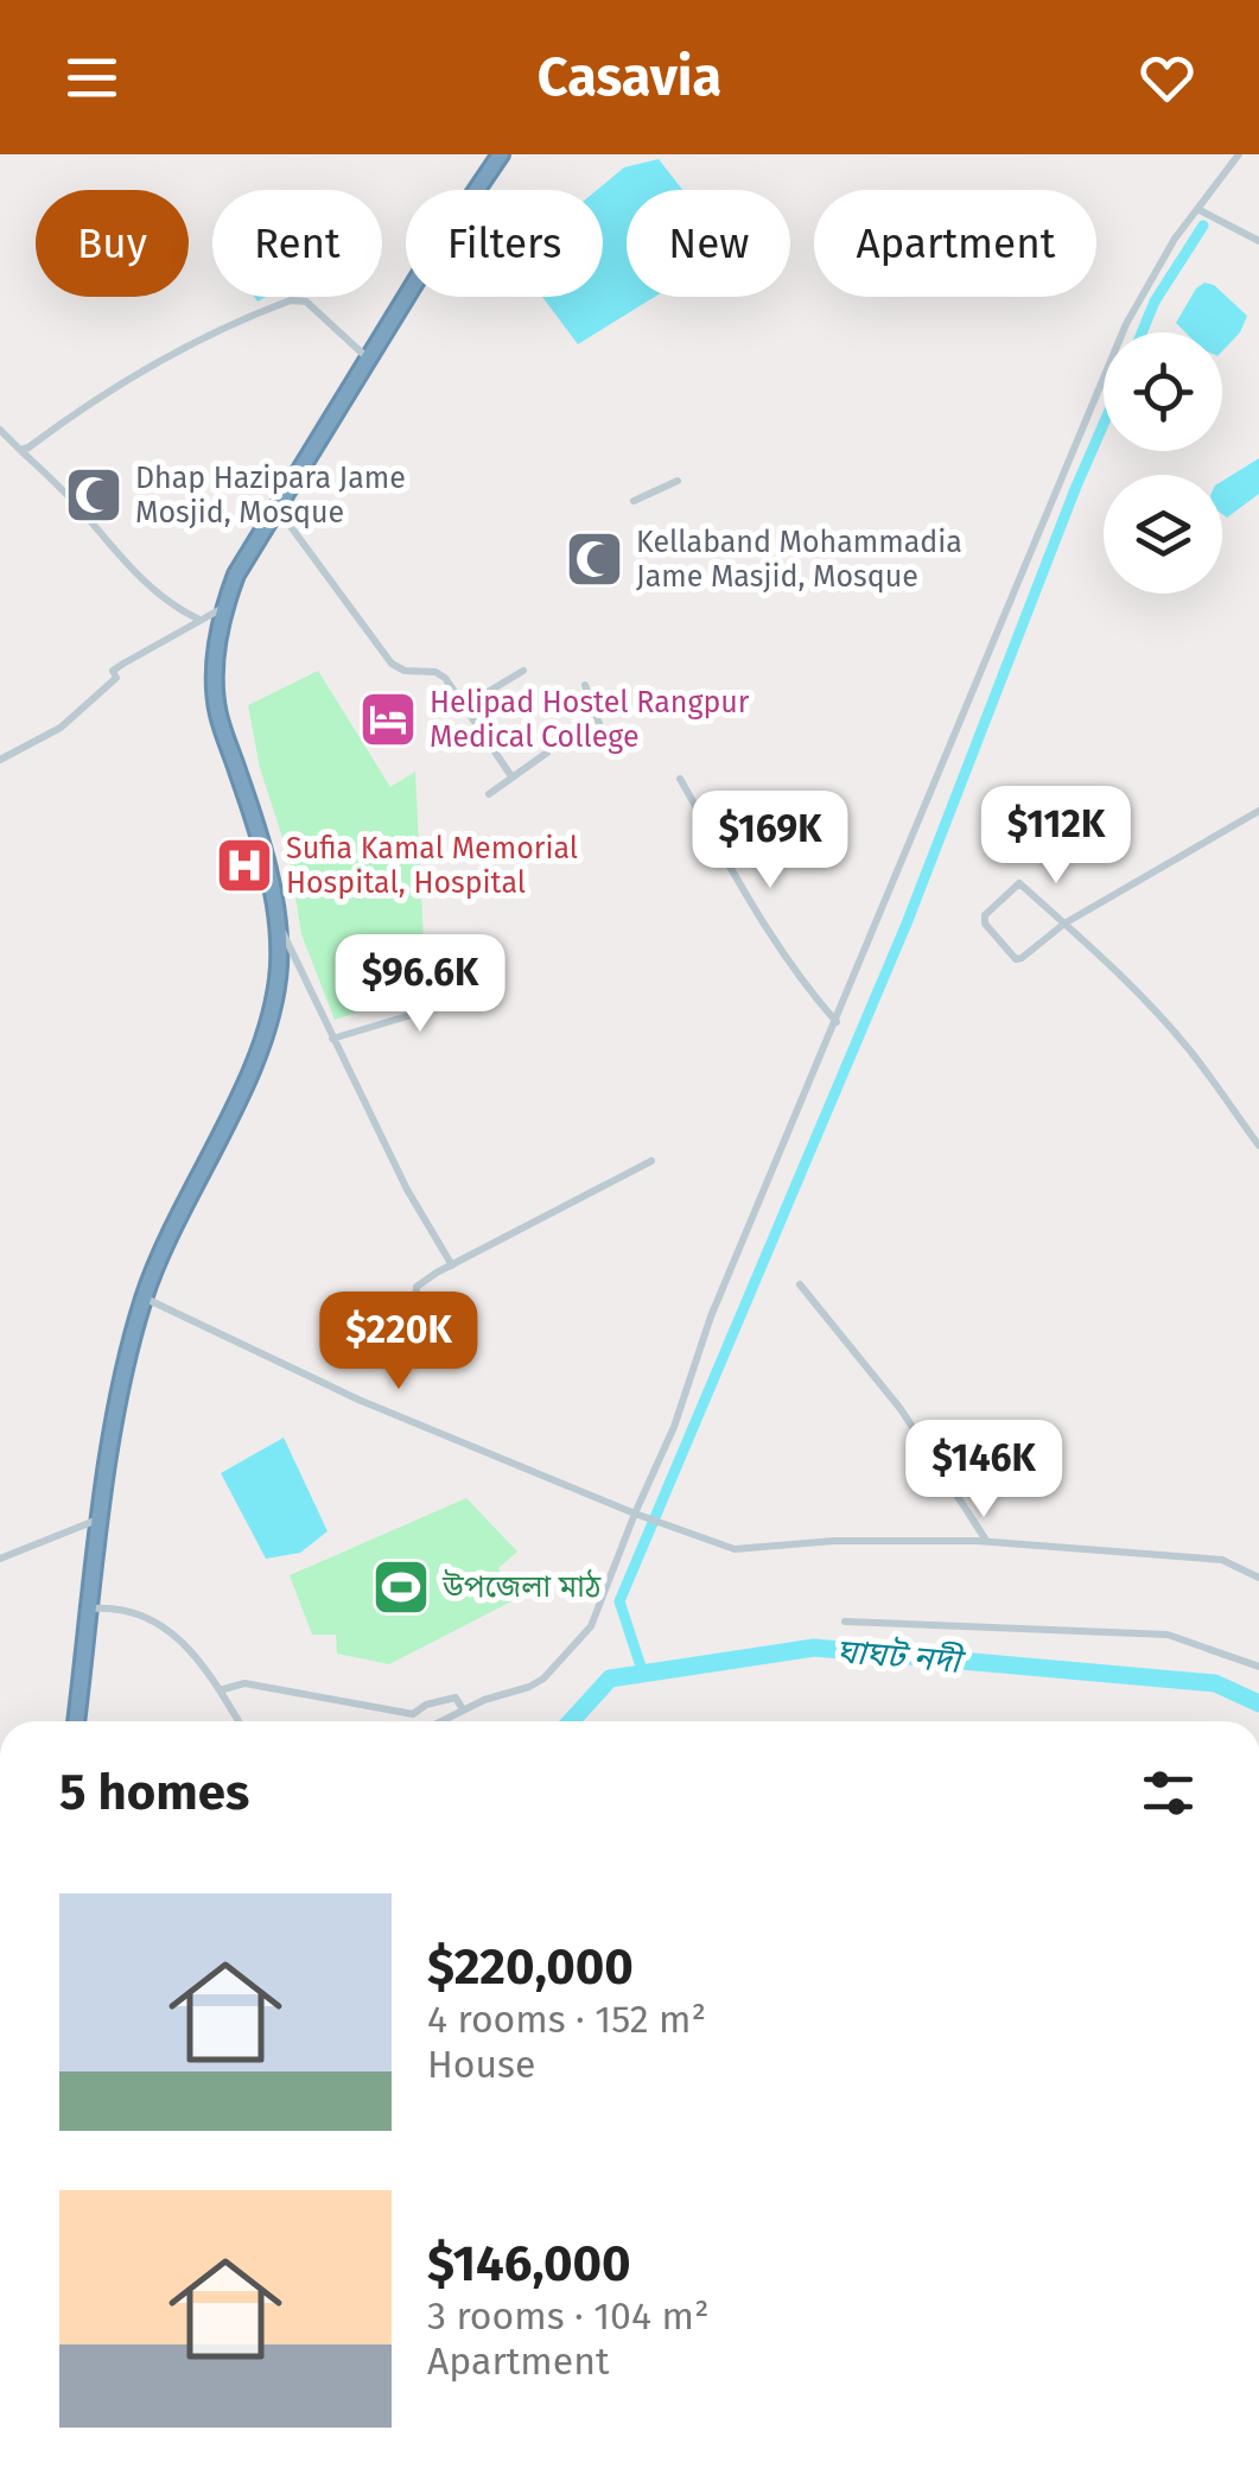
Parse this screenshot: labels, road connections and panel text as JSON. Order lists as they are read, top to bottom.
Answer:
{
  "water": ["ঘাঘট নদী"],
  "places": {
    "mosque": ["Dhap Hazipara Jame Mosjid, Mosque", "Kellaband Mohammadia Jame Masjid, Mosque"],
    "hotel": ["Helipad Hostel Rangpur Medical College"],
    "hospital": ["Sufia Kamal Memorial Hospital, Hospital"],
    "sports": ["উপজেলা মাঠ"]
  },
  "page": {
    "header": "Casavia",
    "chip": [
      "Buy",
      "Rent",
      "Filters",
      "New",
      "Apartment"
    ],
    "price": [
      "$112K",
      "$169K",
      "$96.6K",
      "$220K",
      "$146K"
    ],
    "heading": "5 homes",
    "list": [
      {
        "name": "$220,000",
        "note": "4 rooms · 152 m² · House"
      },
      {
        "name": "$146,000",
        "note": "3 rooms · 104 m² · Apartment"
      }
    ]
  }
}
